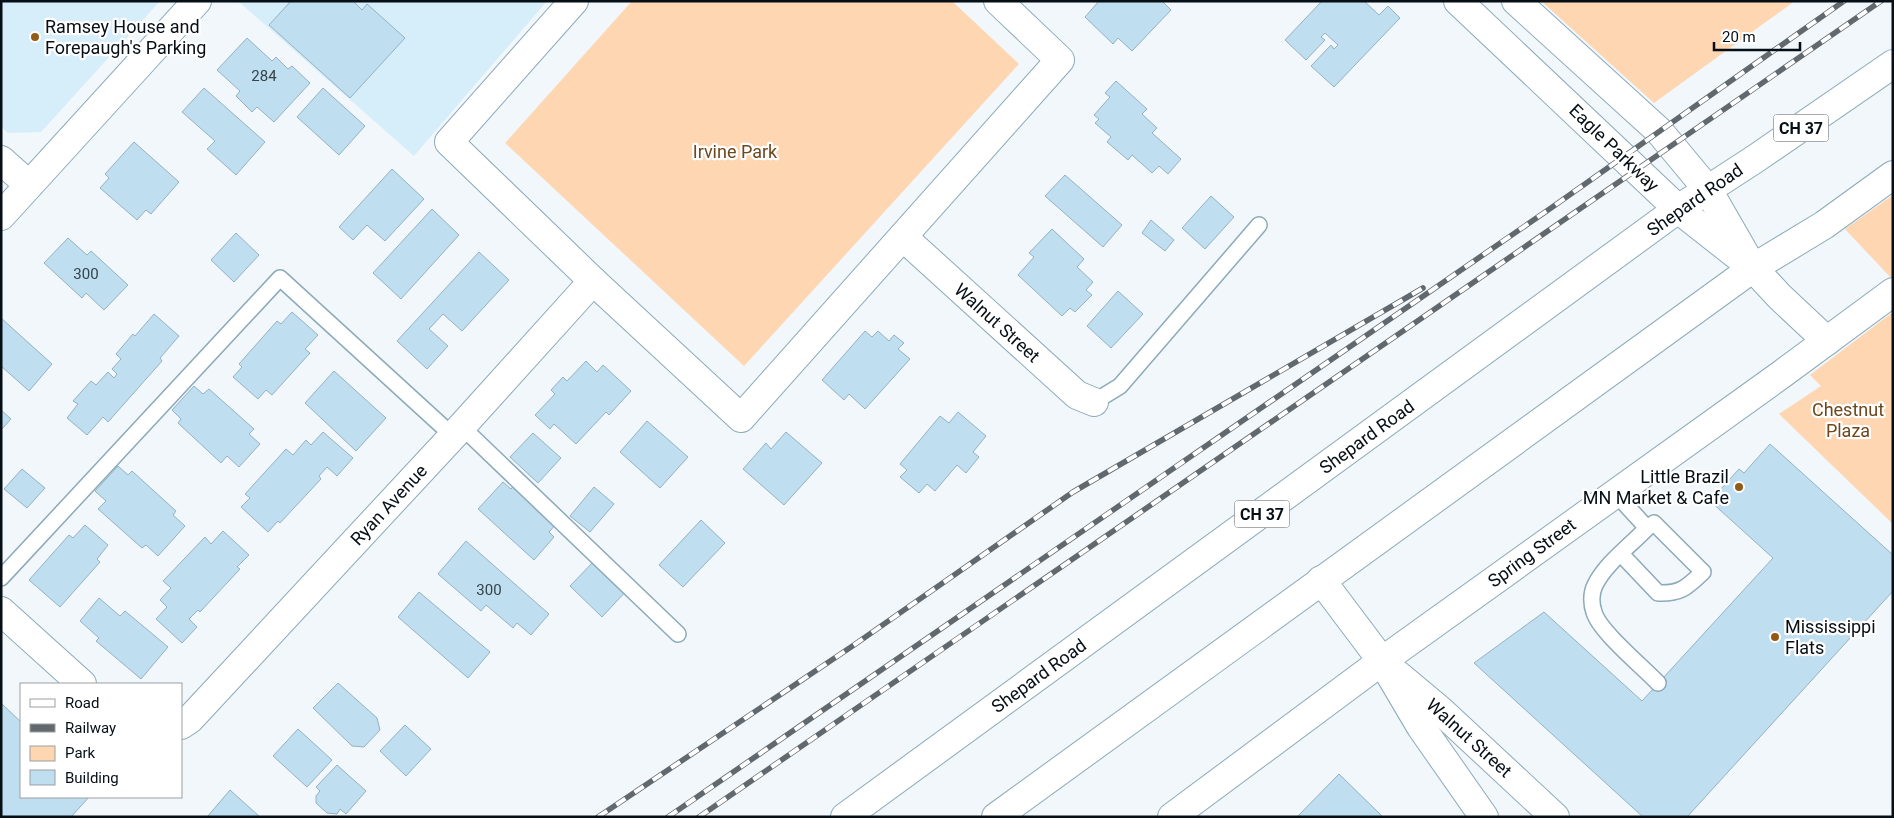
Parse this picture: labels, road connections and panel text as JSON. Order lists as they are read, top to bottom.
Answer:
{
  "streets": {
    "main road": [
      "CH 37",
      "Eagle Parkway",
      "Shepard Road",
      "Walnut Street",
      "Ryan Avenue",
      "Spring Street"
    ]
  },
  "crossings": [
    ["Eagle Parkway", "Shepard Road"],
    ["Walnut Street", "Spring Street"]
  ],
  "parks": ["Irvine Park", "Chestnut Plaza"],
  "places": ["Ramsey House and Forepaugh's Parking", "Little Brazil MN Market & Cafe", "Mississippi Flats"],
  "house_numbers": ["284", "300", "300"],
  "legend": [
    "Road",
    "Railway",
    "Park",
    "Building"
  ],
  "scale_bar": "20 m"
}
